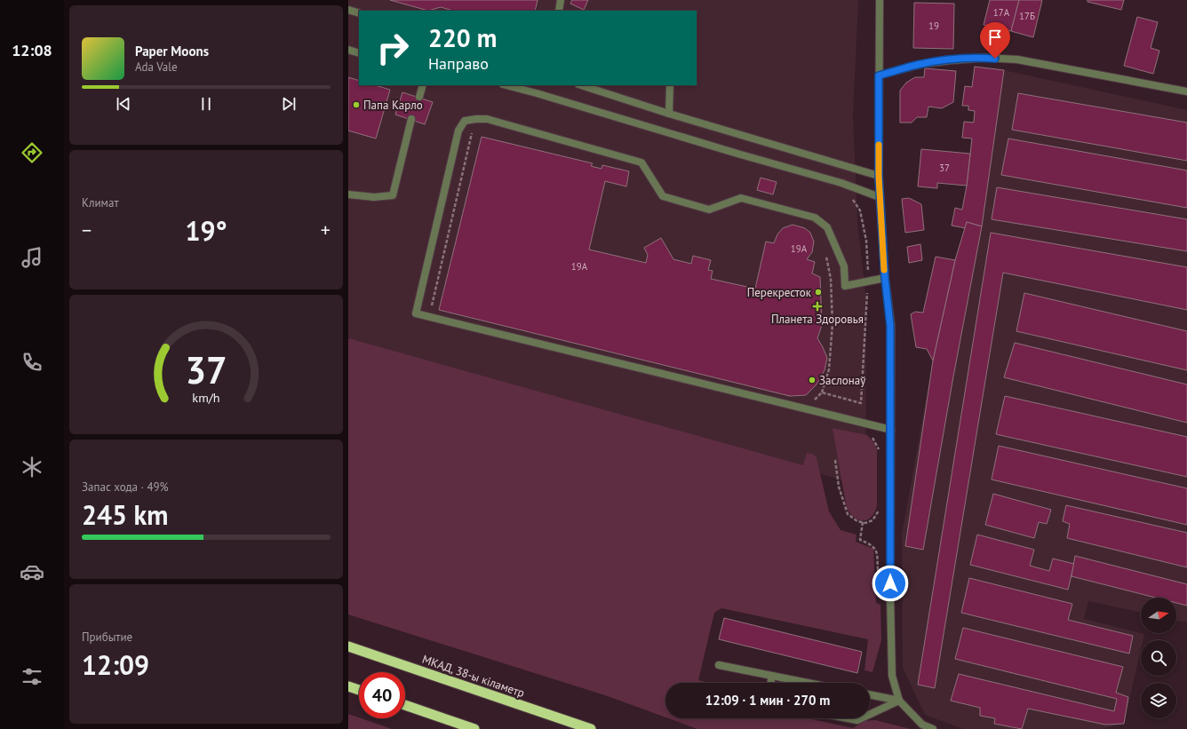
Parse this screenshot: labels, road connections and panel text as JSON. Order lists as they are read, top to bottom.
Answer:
{
  "streets": {
    "highway": ["МКАД, 38-ы кіламетр"]
  },
  "places": {
    "other": ["Папа Карло", "Перекресток", "Заслонаў"],
    "health": ["Планета Здоровья"]
  },
  "house_numbers": [
    "17А",
    "17Б",
    "19",
    "37",
    "19А",
    "19А"
  ],
  "north": "right",
  "page": {
    "tabs": "12:08",
    "turn": ["220 m", "Направо"],
    "song": ["Paper Moons", "Ada Vale"],
    "tile": [
      "Климат",
      ["Запас хода · 49%", "245 km"],
      ["Прибытие", "12:09"]
    ],
    "heat": ["−", "19°", "+"],
    "limit": "40",
    "trip": "12:09 · 1 мин · 270 m",
    "gauge": ["37", "km/h"]
  }
}
